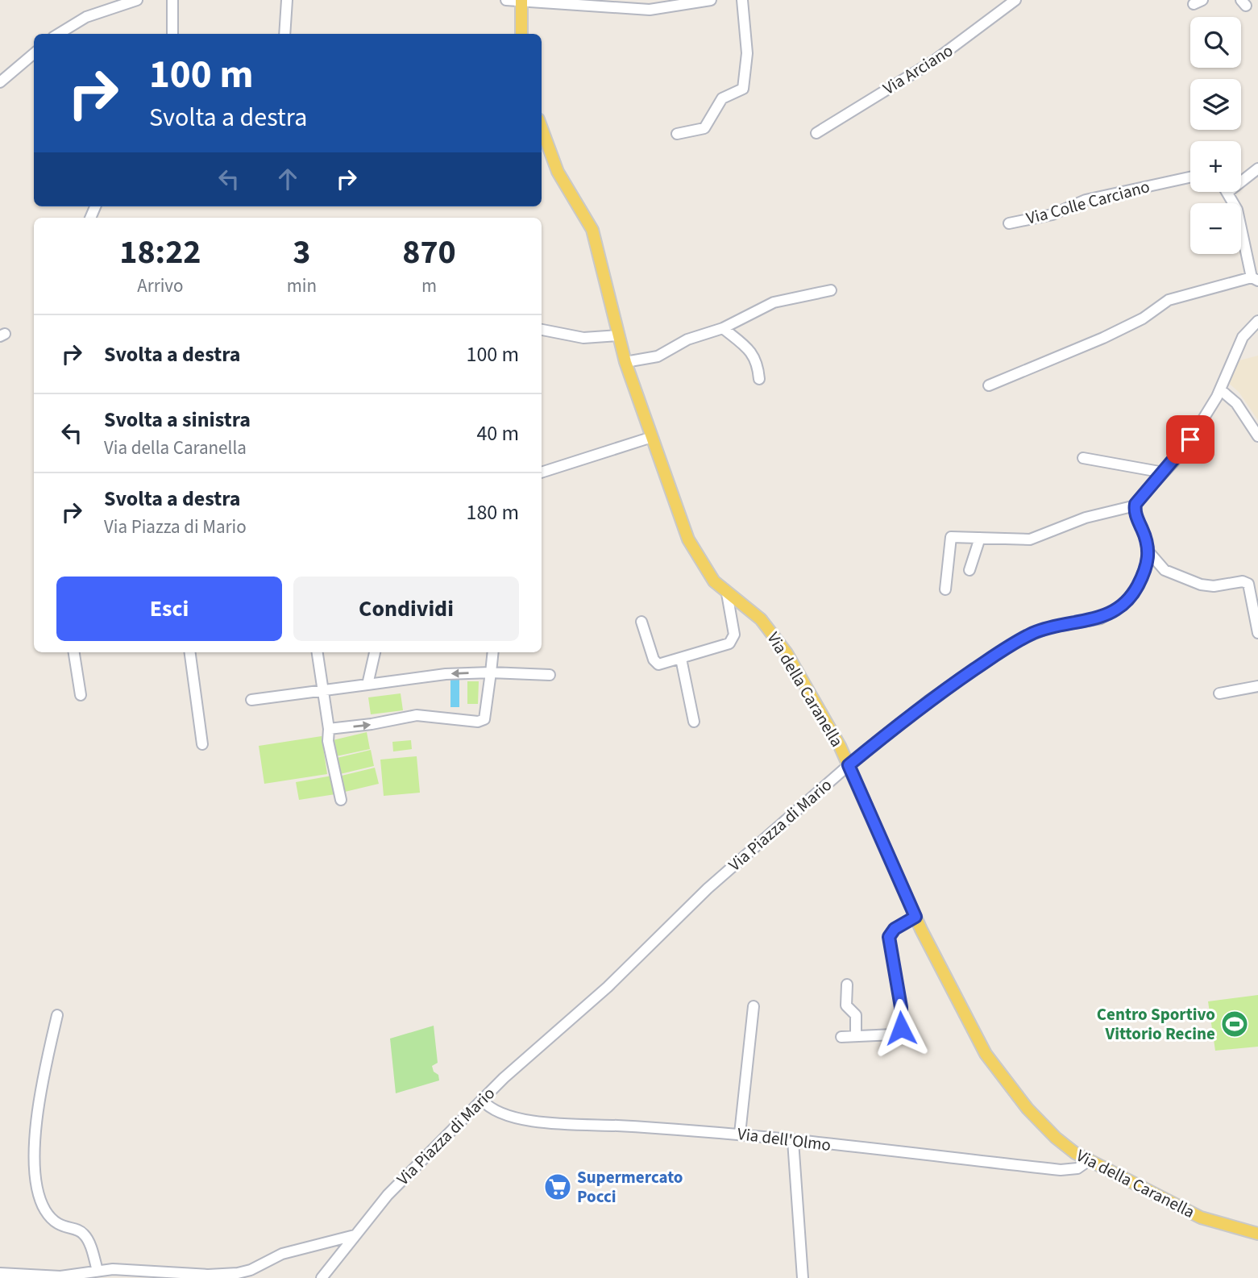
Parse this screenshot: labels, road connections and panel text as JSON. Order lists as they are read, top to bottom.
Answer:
{
  "streets": {
    "main road": ["Via della Caranella"],
    "street": [
      "Via Arciano",
      "Via Colle Carciano",
      "Via Piazza di Mario",
      "Via dell'Olmo"
    ]
  },
  "crossings": [
    ["Via della Caranella", "Via Piazza di Mario"],
    ["Via della Caranella", "Via dell'Olmo"],
    ["Via Piazza di Mario", "Via dell'Olmo"]
  ],
  "places": {
    "sports": ["Centro Sportivo Vittorio Recine"],
    "supermarket": ["Supermercato Pocci"]
  },
  "page": {
    "map_buttons": ["+", "−"],
    "turn": ["100 m", "Svolta a destra"],
    "eta": [
      "18:22",
      "Arrivo",
      "3",
      "min",
      "870",
      "m"
    ],
    "list": [
      {
        "name": "Svolta a destra",
        "value": "100 m"
      },
      {
        "name": "Svolta a sinistra",
        "note": "Via della Caranella",
        "value": "40 m"
      },
      {
        "name": "Svolta a destra",
        "note": "Via Piazza di Mario",
        "value": "180 m"
      }
    ],
    "buttons": ["Esci", "Condividi"]
  }
}
